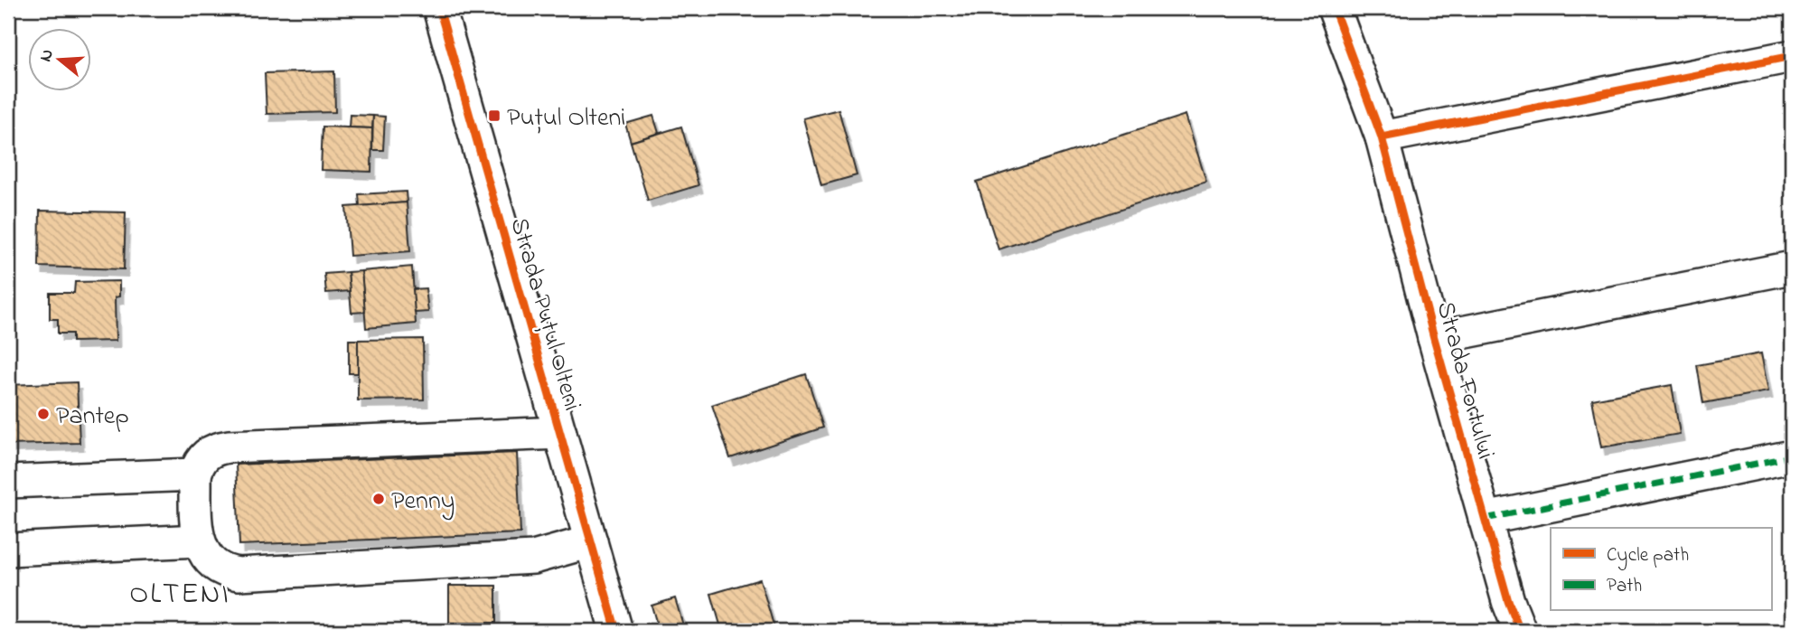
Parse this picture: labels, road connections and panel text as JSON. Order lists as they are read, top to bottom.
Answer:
{
  "streets": {
    "street": ["Strada Puțul Olteni", "Strada Fortului"]
  },
  "districts": ["OLTENI"],
  "places": {
    "transit": ["Puțul Olteni"],
    "other": ["Pantep", "Penny"]
  },
  "legend": ["Cycle path", "Path"],
  "north": "left"
}
